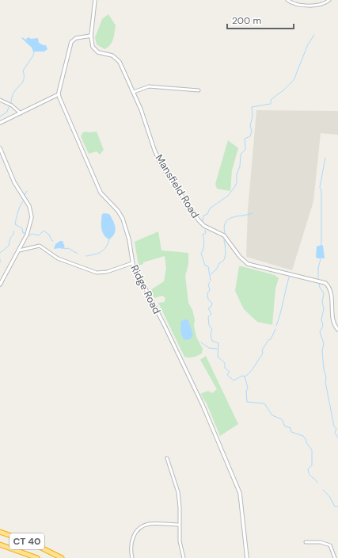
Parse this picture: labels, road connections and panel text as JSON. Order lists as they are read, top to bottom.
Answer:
{
  "streets": {
    "highway": ["CT 40"],
    "street": ["Mansfield Road", "Ridge Road"]
  },
  "scale_bar": "200 m"
}
